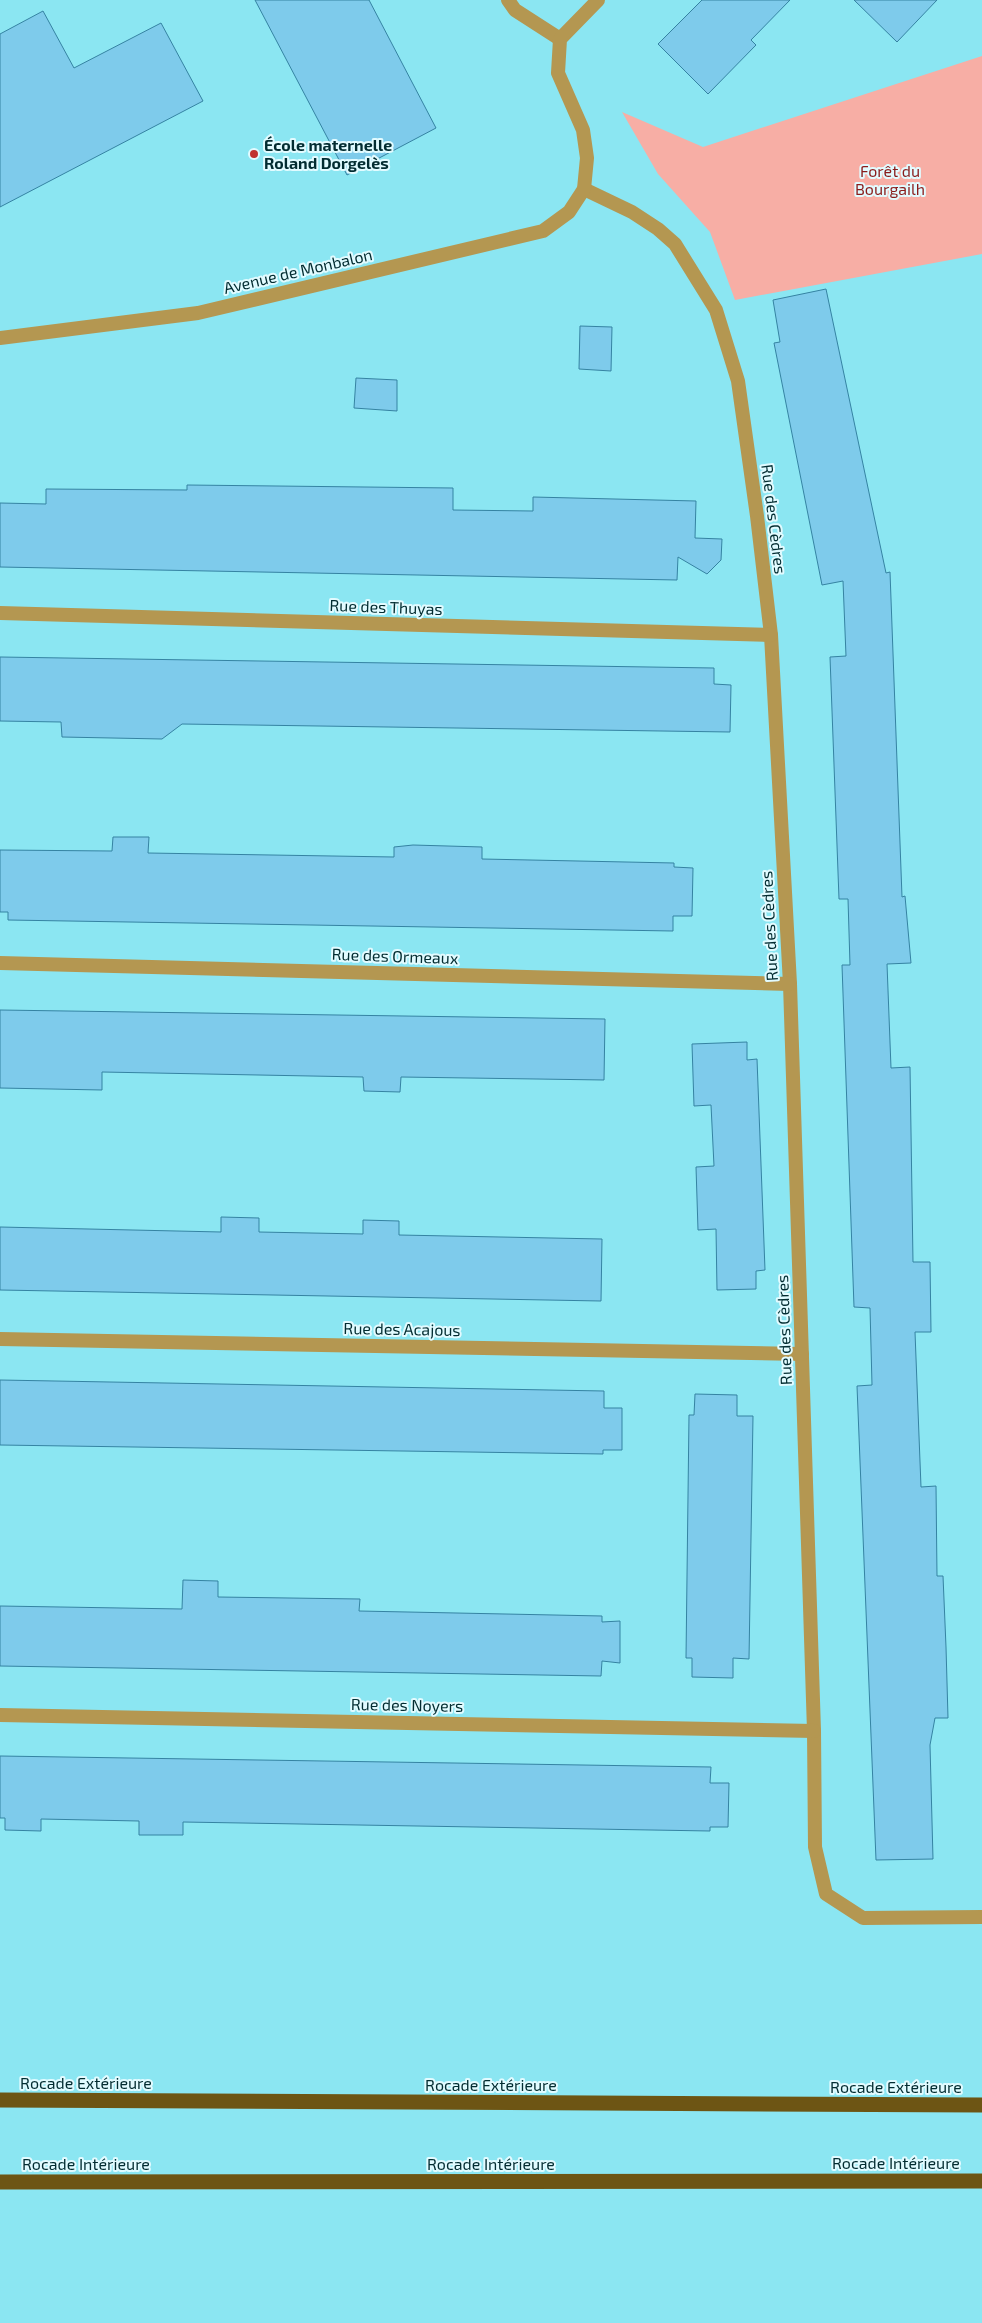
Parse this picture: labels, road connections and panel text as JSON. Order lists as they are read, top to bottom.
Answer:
{
  "streets": {
    "highway": ["Rocade Extérieure", "Rocade Intérieure"],
    "street": [
      "Avenue de Monbalon",
      "Rue des Cèdres",
      "Rue des Thuyas",
      "Rue des Ormeaux",
      "Rue des Acajous",
      "Rue des Noyers"
    ]
  },
  "crossings": [
    ["Avenue de Monbalon", "Rue des Cèdres"],
    ["Rue des Cèdres", "Rue des Thuyas"],
    ["Rue des Cèdres", "Rue des Ormeaux"],
    ["Rue des Cèdres", "Rue des Acajous"],
    ["Rue des Cèdres", "Rue des Noyers"]
  ],
  "parks": ["Forêt du Bourgailh"],
  "places": ["École maternelle Roland Dorgelès"]
}
